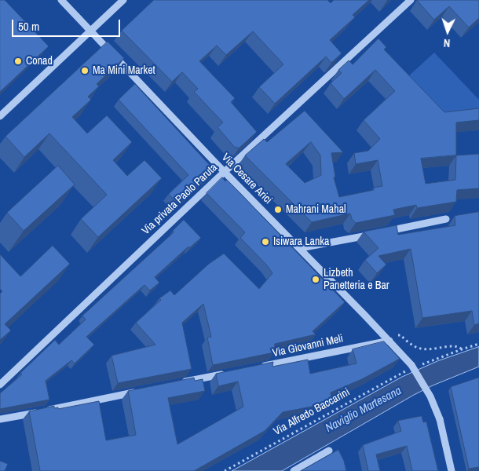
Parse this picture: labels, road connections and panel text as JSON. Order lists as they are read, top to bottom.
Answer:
{
  "streets": {
    "street": ["Via Cesare Arici", "Via privata Paolo Paruta", "Via Giovanni Meli"],
    "path": ["Via Alfredo Baccarini"]
  },
  "crossings": [
    ["Via Cesare Arici", "Via privata Paolo Paruta"],
    ["Via Cesare Arici", "Via Giovanni Meli"]
  ],
  "water": ["Naviglio Martesana"],
  "places": [
    "Conad",
    "Ma Mini Market",
    "Mahrani Mahal",
    "Isiwara Lanka",
    "Lizbeth Panetteria e Bar"
  ],
  "scale_bar": "50 m",
  "north": "bottom"
}
